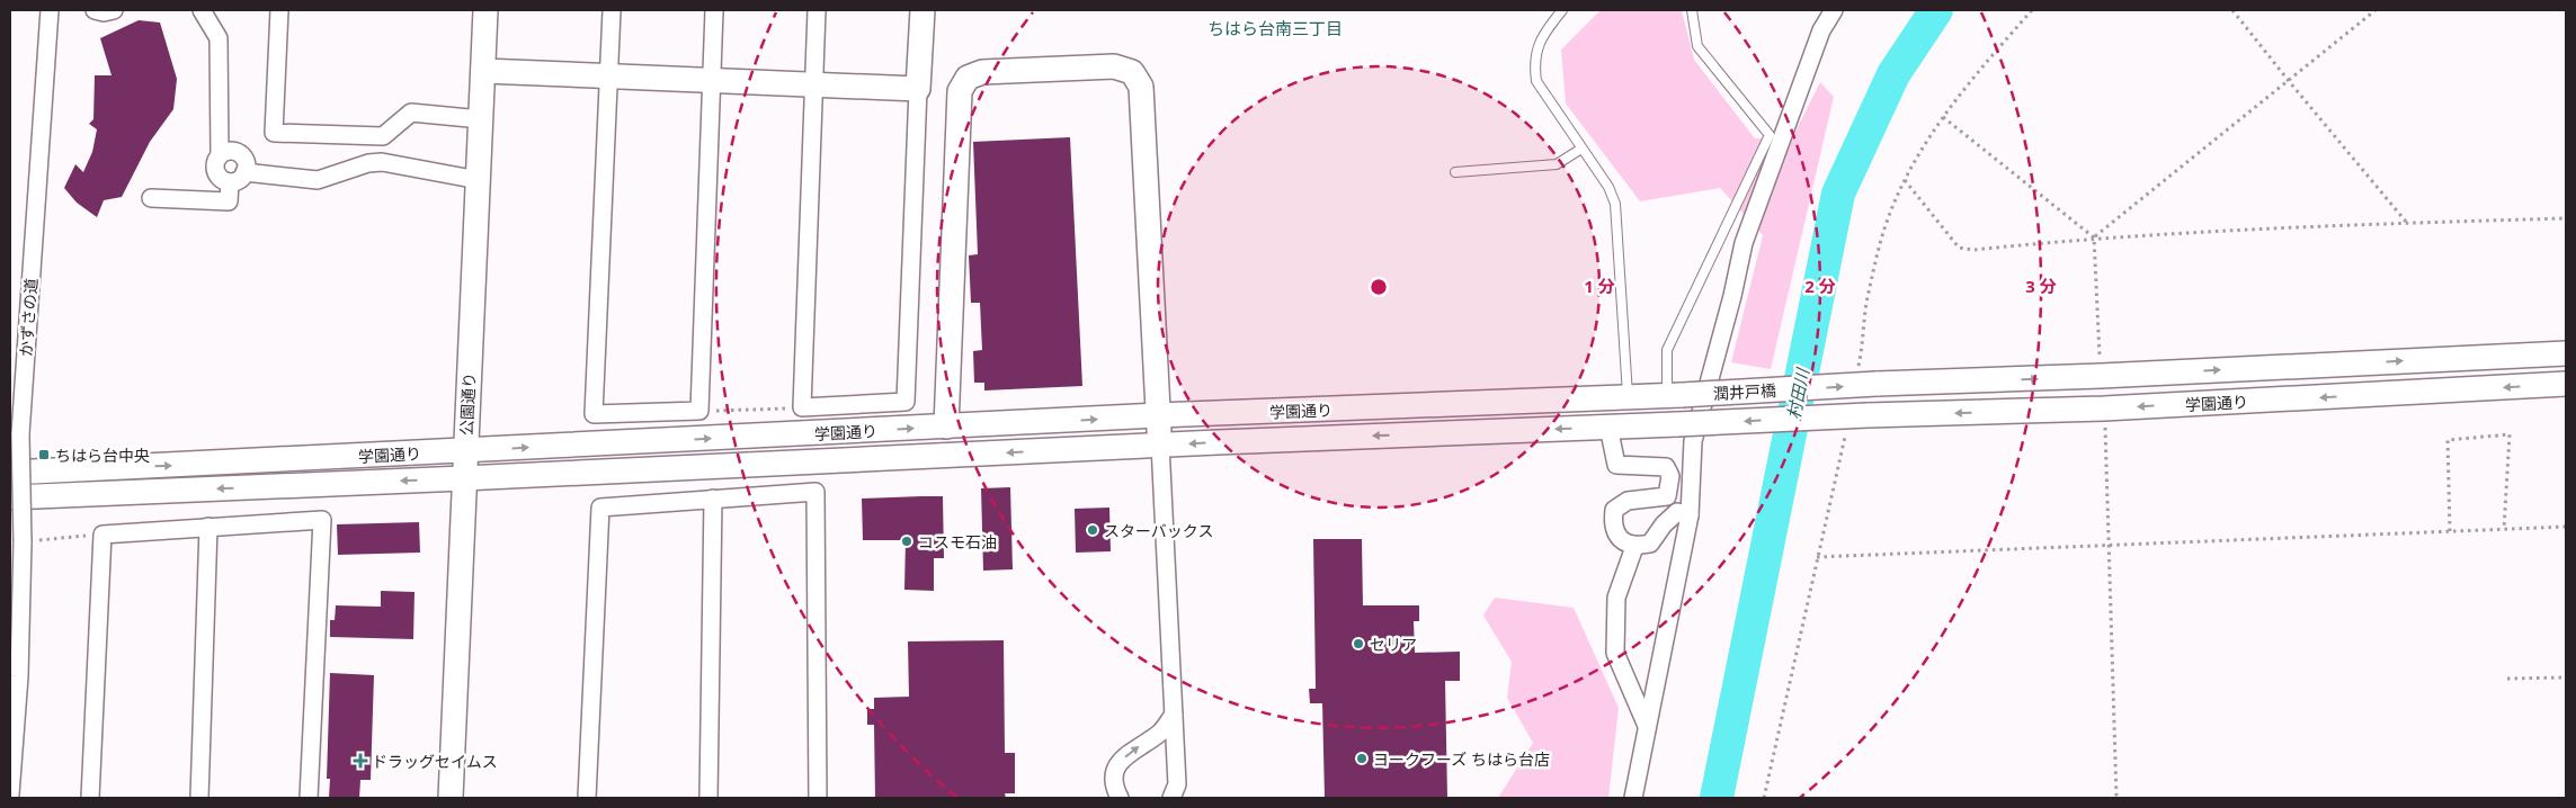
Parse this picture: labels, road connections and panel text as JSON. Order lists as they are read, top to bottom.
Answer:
{
  "streets": {
    "street": [
      "かずさの道",
      "潤井戸橋",
      "学園通り",
      "公園通り"
    ]
  },
  "crossings": [
    ["潤井戸橋", "学園通り"],
    ["学園通り", "公園通り"]
  ],
  "districts": ["ちはら台南三丁目"],
  "water": ["村田川"],
  "places": {
    "transit": ["ちはら台中央"],
    "other": [
      "スターバックス",
      "コスモ石油",
      "セリア",
      "ヨークフーズ ちはら台店"
    ],
    "health": ["ドラッグセイムス"]
  },
  "rings": ["1 分", "2 分", "3 分"]
}
